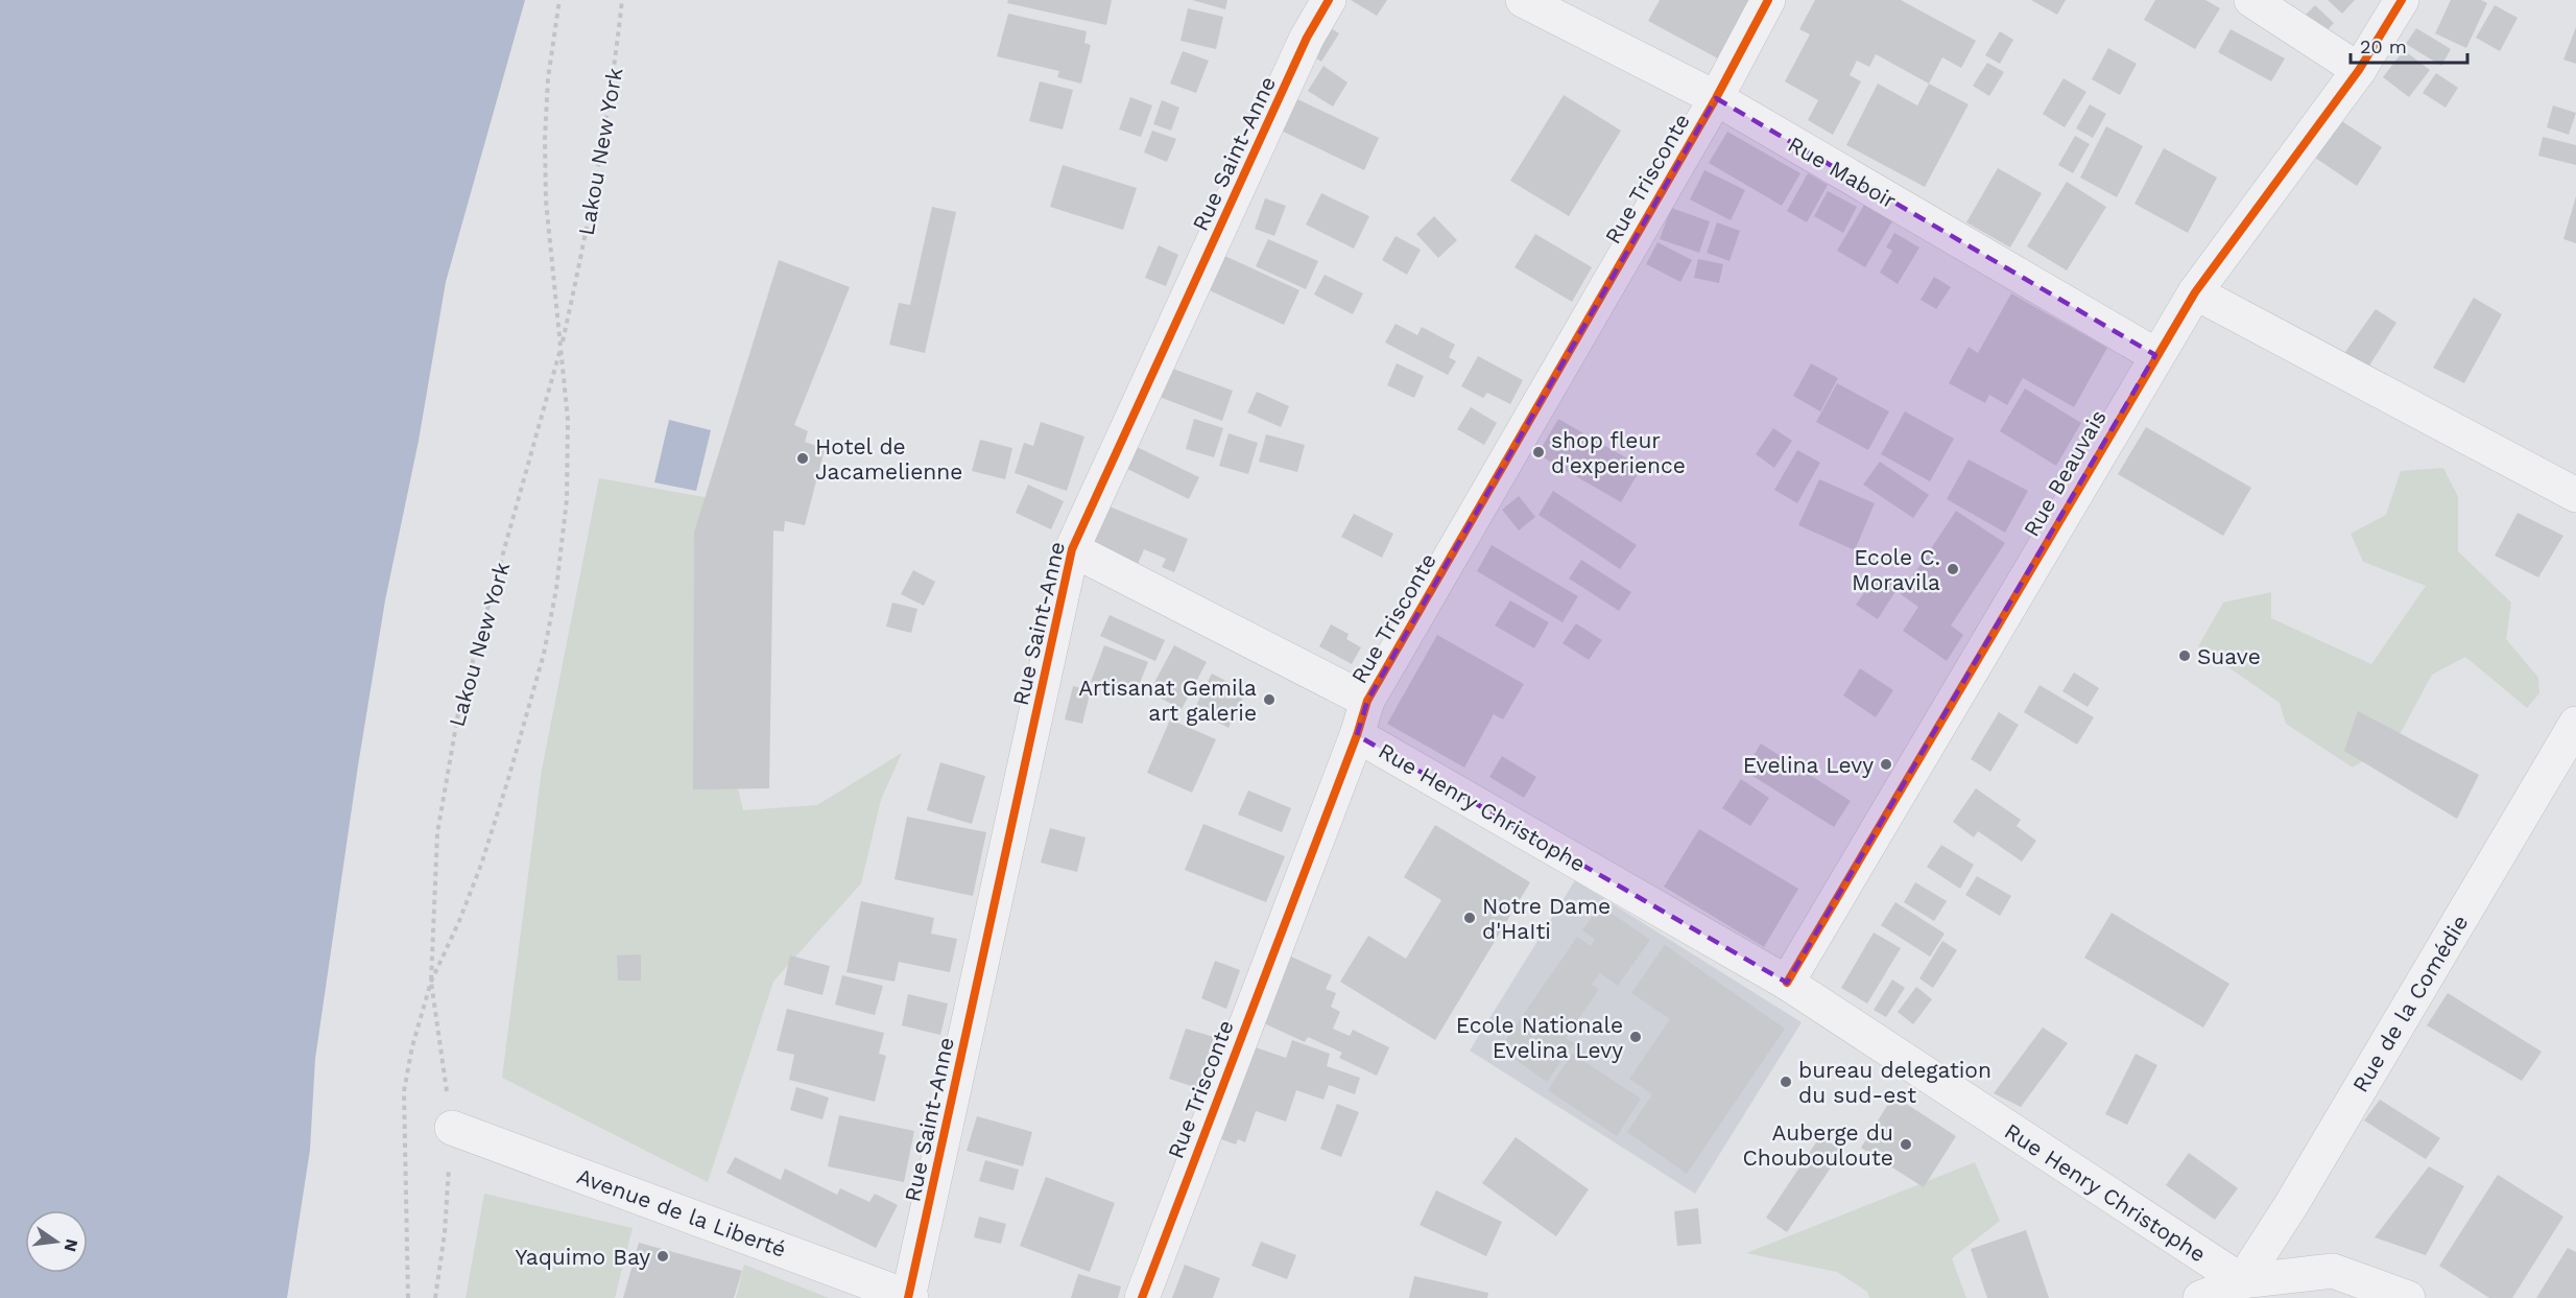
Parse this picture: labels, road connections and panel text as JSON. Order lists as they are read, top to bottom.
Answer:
{
  "streets": {
    "street": [
      "Rue Saint-Anne",
      "Rue Maboir",
      "Rue Trisconte",
      "Rue Beauvais",
      "Rue Henry Christophe",
      "Rue de la Comédie",
      "Avenue de la Liberté"
    ],
    "path": ["Lakou New York"]
  },
  "crossings": [
    ["Lakou New York", "Avenue de la Liberté"],
    ["Rue Saint-Anne", "Avenue de la Liberté"],
    ["Rue Maboir", "Rue Trisconte"],
    ["Rue Maboir", "Rue Beauvais"],
    ["Rue Trisconte", "Rue Henry Christophe"],
    ["Rue Beauvais", "Rue Henry Christophe"],
    ["Rue Henry Christophe", "Rue de la Comédie"]
  ],
  "places": [
    "shop fleur d'experience",
    "Hotel de Jacamelienne",
    "Ecole C. Moravila",
    "Suave",
    "Artisanat Gemila art galerie",
    "Evelina Levy",
    "Notre Dame d'HaIti",
    "Ecole Nationale Evelina Levy",
    "bureau delegation du sud-est",
    "Auberge du Choubouloute",
    "Yaquimo Bay"
  ],
  "scale_bar": "20 m",
  "north": "right"
}
